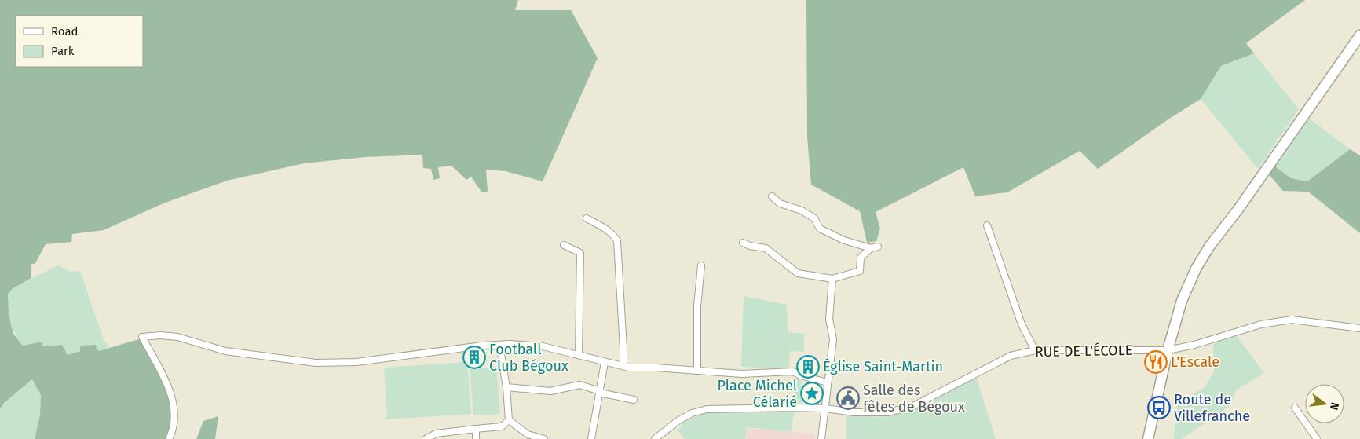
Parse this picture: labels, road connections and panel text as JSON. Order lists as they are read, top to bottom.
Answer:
{
  "streets": {
    "street": ["RUE DE L'ÉCOLE"]
  },
  "places": {
    "building": ["Football Club Bégoux", "Église Saint-Martin"],
    "restaurant": ["L'Escale"],
    "place": ["Place Michel Célarié"],
    "public building": ["Salle des fêtes de Bégoux"],
    "bus stop": ["Route de Villefranche"]
  },
  "legend": ["Road", "Park"],
  "north": "right"
}
